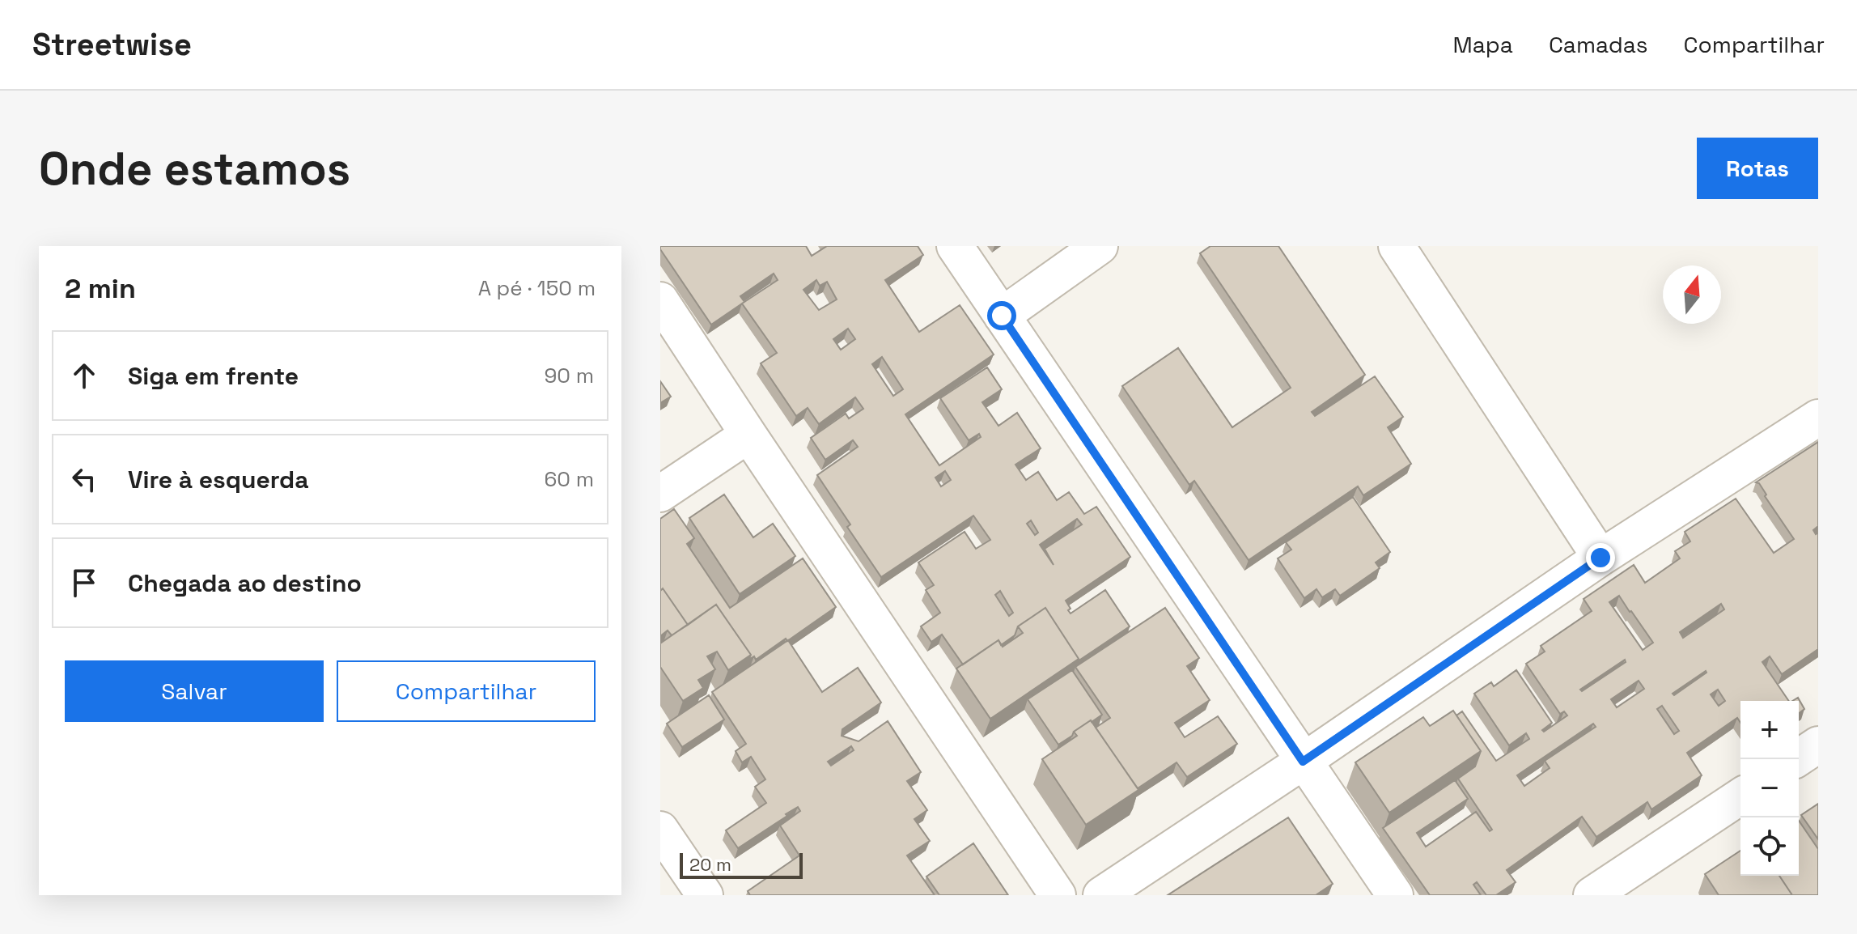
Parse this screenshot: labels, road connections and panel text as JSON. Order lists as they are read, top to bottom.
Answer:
{
  "scale_bar": "20 m",
  "north": "top",
  "page": {
    "header": "Streetwise",
    "nav": ["Mapa", "Camadas", "Compartilhar"],
    "buttons": [
      "Rotas",
      ["Salvar", "Compartilhar"]
    ],
    "title": "Onde estamos",
    "heading": ["2 min", "A pé · 150 m"],
    "list": [
      ["Siga em frente", "90 m"],
      ["Vire à esquerda", "60 m"],
      "Chegada ao destino"
    ],
    "map_buttons": ["+", "−"],
    "scale": "20 m"
  }
}
